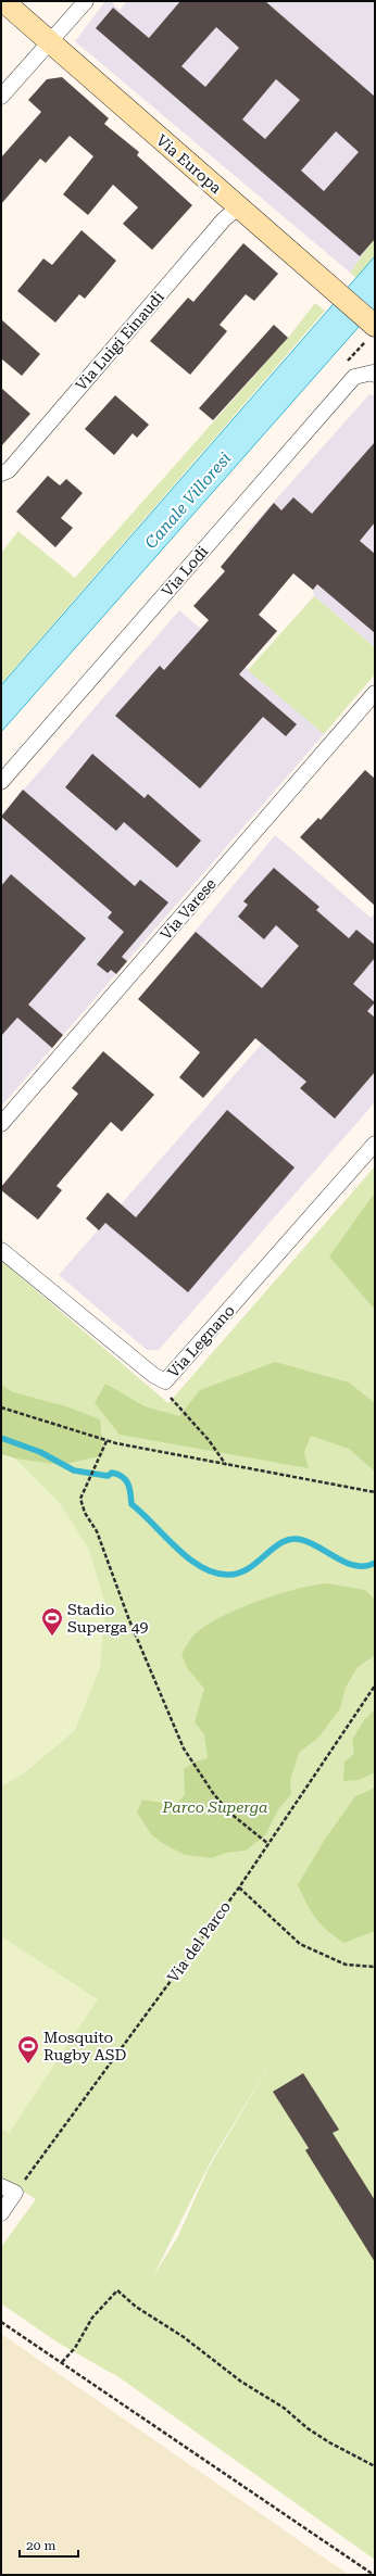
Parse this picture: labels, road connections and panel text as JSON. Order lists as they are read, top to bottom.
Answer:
{
  "streets": {
    "street": [
      "Via Europa",
      "Via Luigi Einaudi",
      "Via Lodi",
      "Via Varese",
      "Via Legnano"
    ],
    "path": ["Via del Parco"]
  },
  "crossings": [
    ["Via Europa", "Via Luigi Einaudi"]
  ],
  "water": ["Canale Villoresi"],
  "parks": ["Parco Superga"],
  "places": {
    "sports": ["Stadio Superga 49", "Mosquito Rugby ASD"]
  },
  "scale_bar": "20 m"
}
